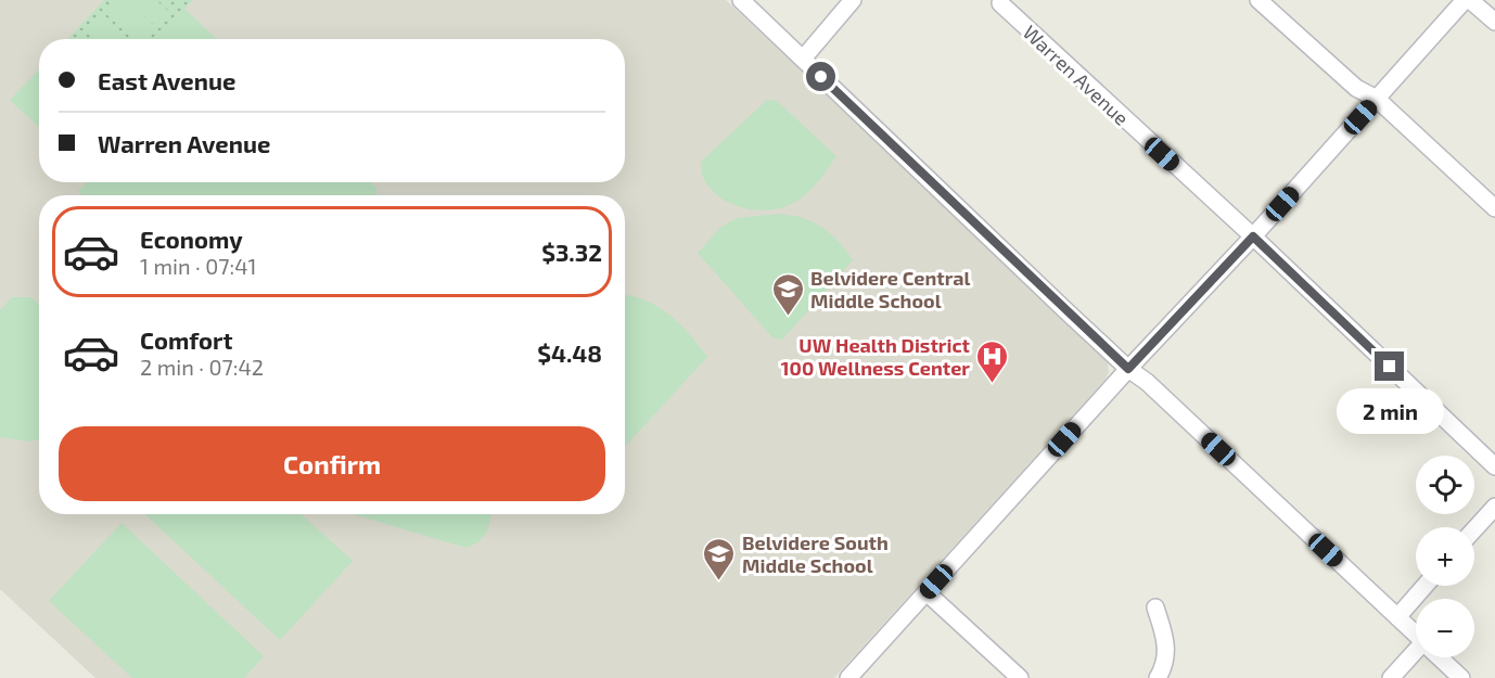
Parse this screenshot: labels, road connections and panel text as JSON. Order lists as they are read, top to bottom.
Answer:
{
  "streets": {
    "street": ["Warren Avenue"]
  },
  "places": {
    "school or university": ["Belvidere Central Middle School", "Belvidere South Middle School"],
    "hospital": ["UW Health District 100 Wellness Center"]
  },
  "page": {
    "banner": ["East Avenue", "Warren Avenue"],
    "list": [
      {
        "name": "Economy",
        "note": "1 min · 07:41",
        "value": "$3.32"
      },
      {
        "name": "Comfort",
        "note": "2 min · 07:42",
        "value": "$4.48"
      }
    ],
    "bubble": "2 min",
    "buttons": "Confirm",
    "map_buttons": ["+", "−"]
  }
}
